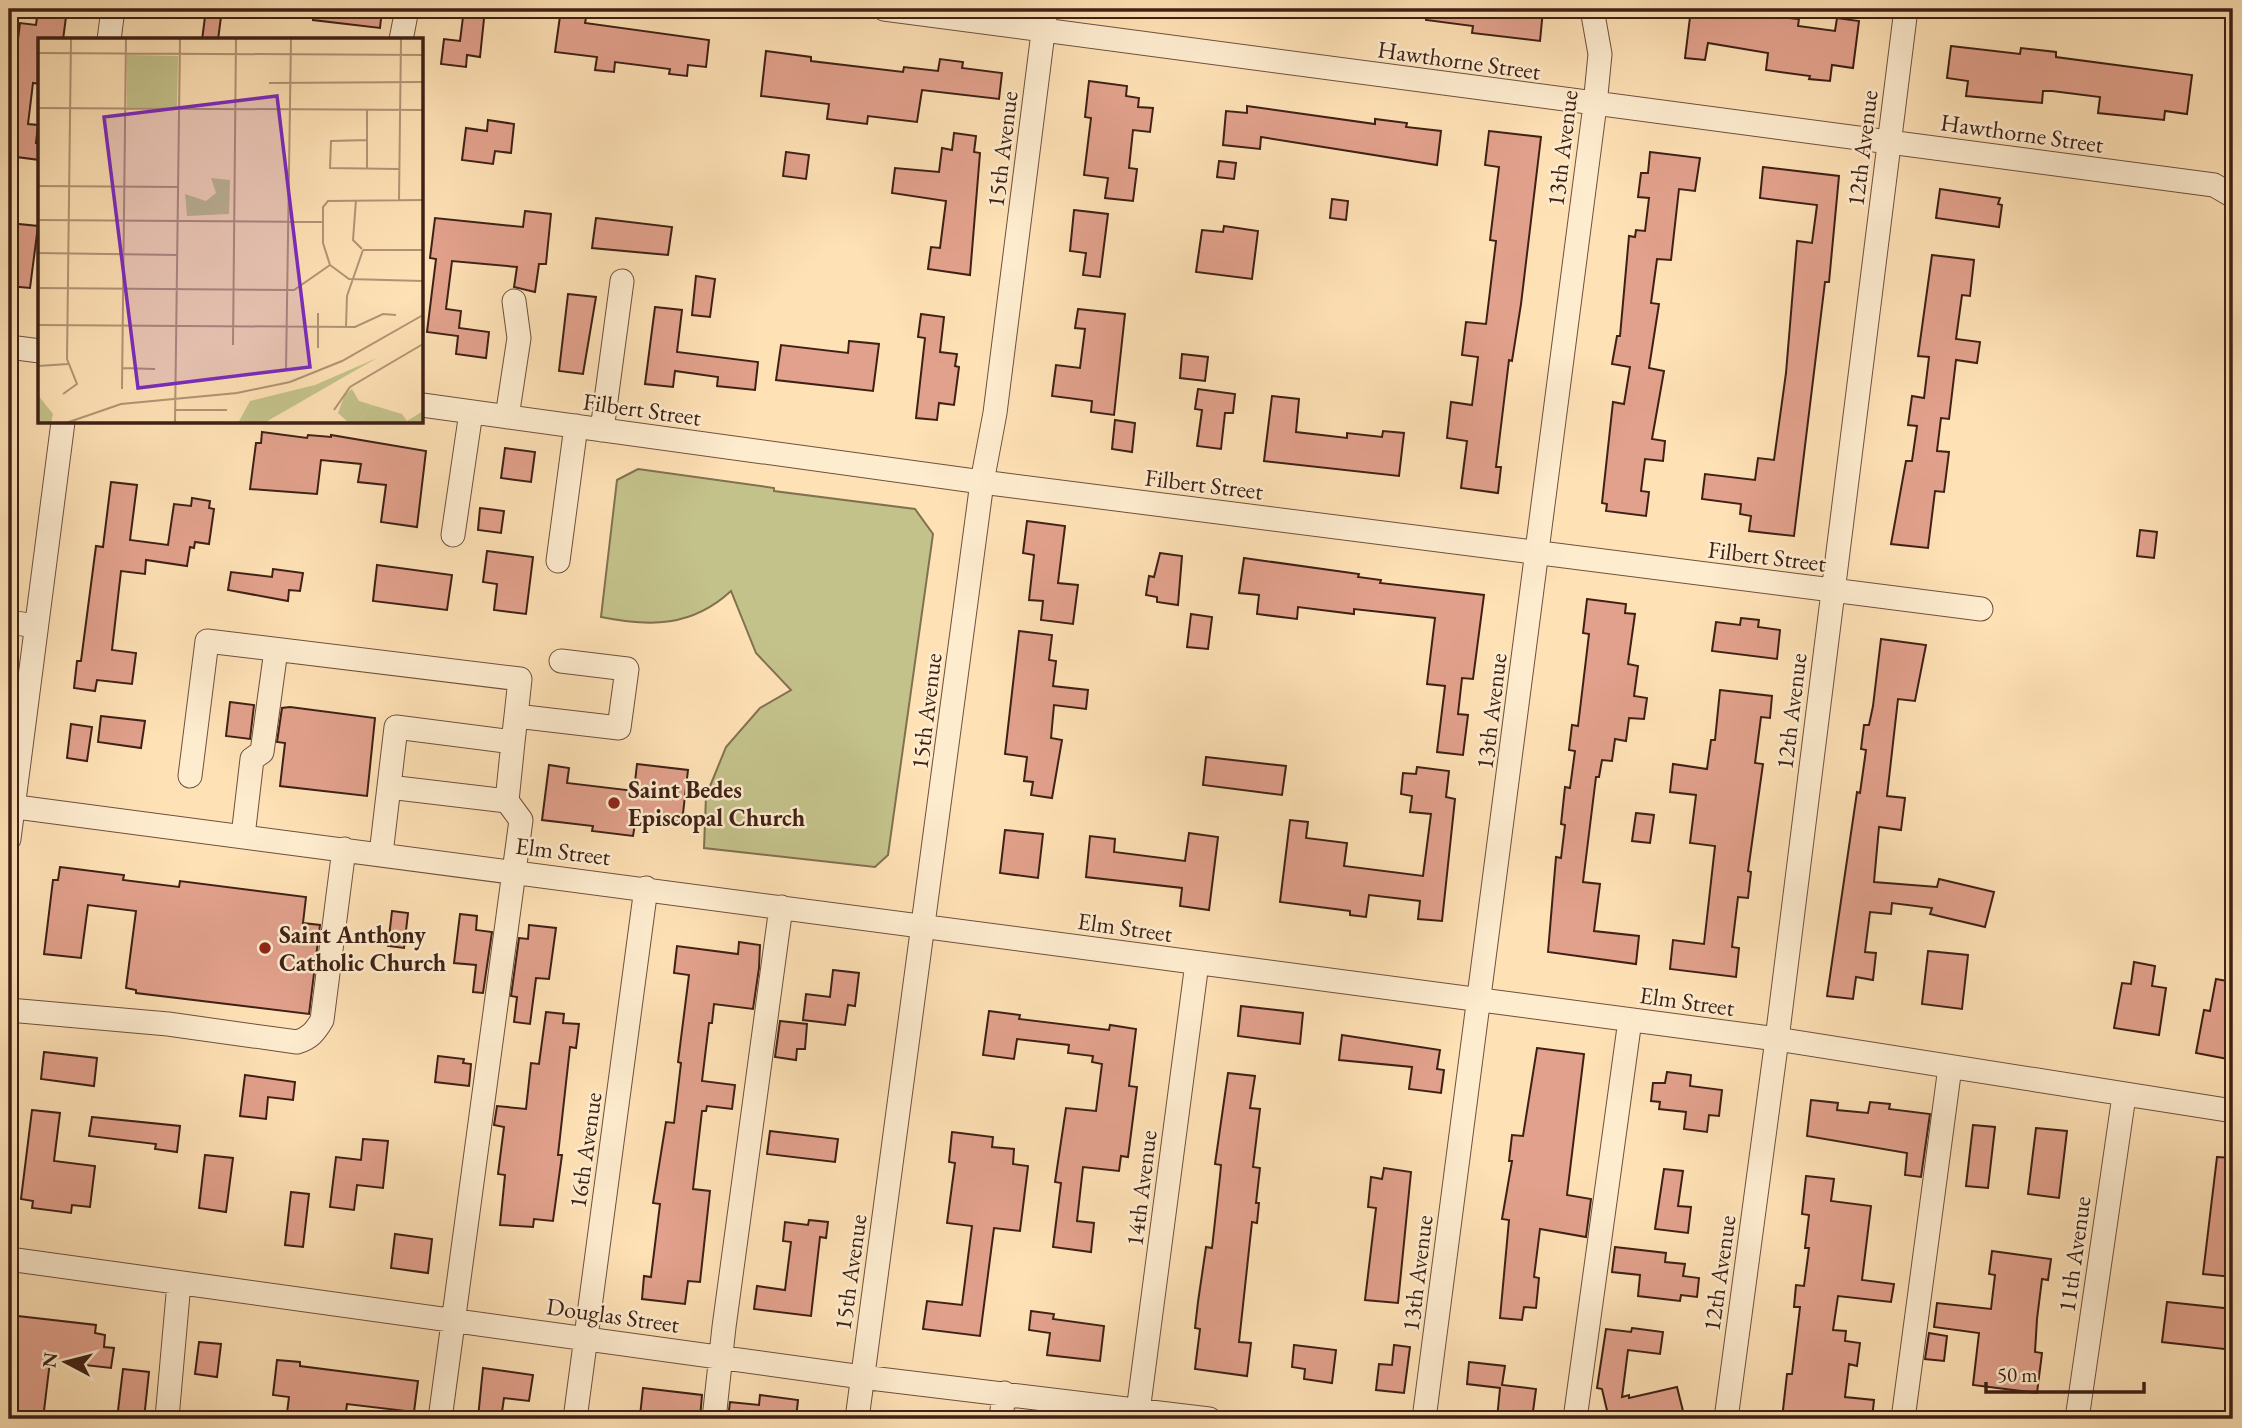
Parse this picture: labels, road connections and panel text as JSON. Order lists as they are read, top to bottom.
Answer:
{
  "streets": {
    "street": [
      "Hawthorne Street",
      "13th Avenue",
      "12th Avenue",
      "15th Avenue",
      "Filbert Street",
      "Elm Street",
      "16th Avenue",
      "14th Avenue",
      "11th Avenue",
      "Douglas Street"
    ]
  },
  "crossings": [
    ["Hawthorne Street", "13th Avenue"],
    ["Hawthorne Street", "12th Avenue"],
    ["Hawthorne Street", "15th Avenue"],
    ["13th Avenue", "Filbert Street"],
    ["13th Avenue", "Elm Street"],
    ["12th Avenue", "Filbert Street"],
    ["12th Avenue", "Elm Street"],
    ["15th Avenue", "Filbert Street"],
    ["15th Avenue", "Elm Street"],
    ["15th Avenue", "Douglas Street"],
    ["Elm Street", "16th Avenue"],
    ["Elm Street", "14th Avenue"],
    ["Elm Street", "11th Avenue"],
    ["16th Avenue", "Douglas Street"],
    ["14th Avenue", "Douglas Street"]
  ],
  "places": ["Saint Bedes Episcopal Church", "Saint Anthony Catholic Church"],
  "scale_bar": "50 m",
  "north": "left"
}
